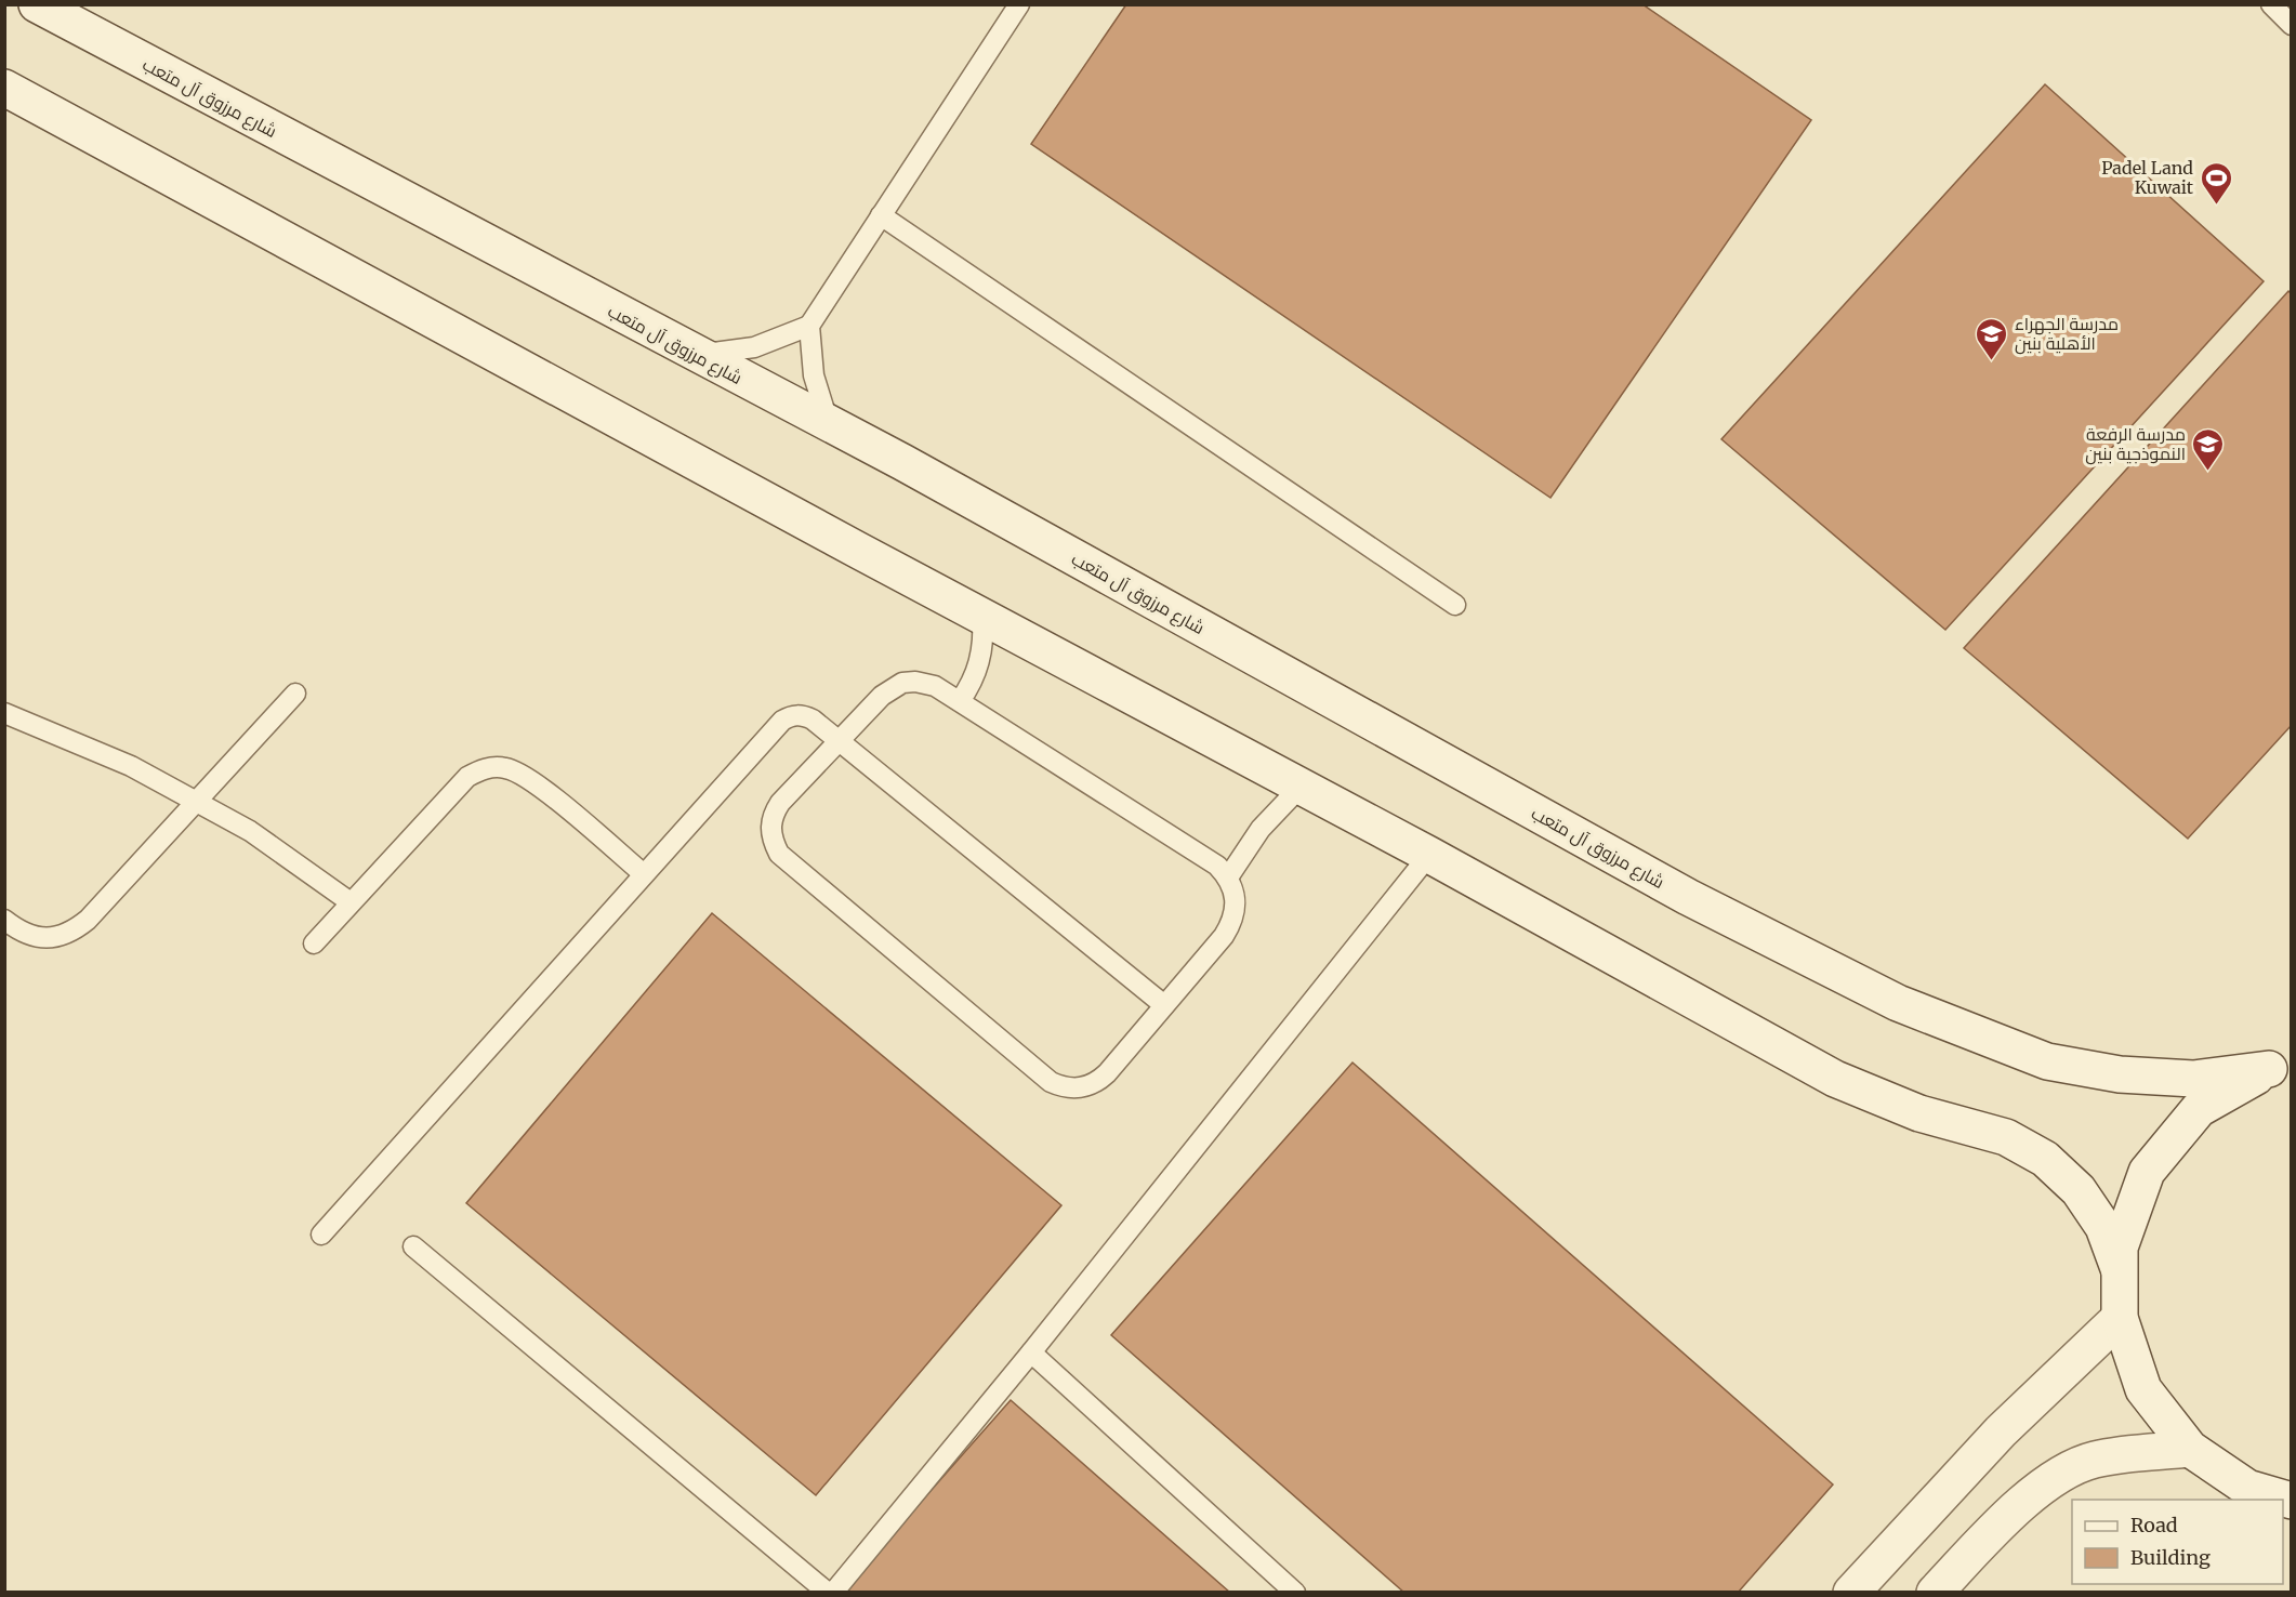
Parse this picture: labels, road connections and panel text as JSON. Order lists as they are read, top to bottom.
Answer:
{
  "streets": {
    "main road": ["شارع مرزوق آل متعب"]
  },
  "places": {
    "sports": ["Padel Land Kuwait"],
    "school or university": ["مدرسة الجهراء الأهلية بنين", "مدرسة الرفعة النموذجية بنين"]
  },
  "legend": ["Road", "Building"]
}
